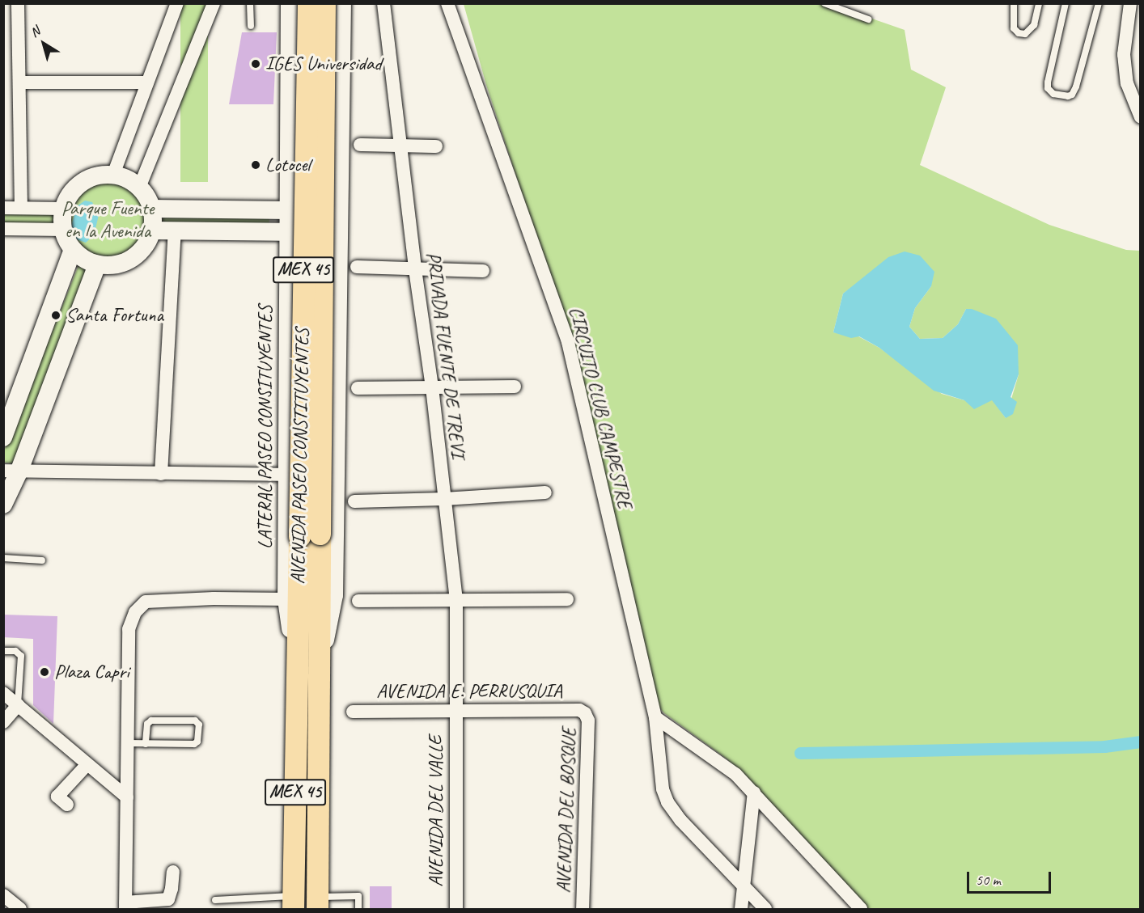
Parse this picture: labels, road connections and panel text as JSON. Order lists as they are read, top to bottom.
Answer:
{
  "streets": {
    "highway": ["MEX 45", "AVENIDA PASEO CONSTITUYENTES"],
    "main road": ["LATERAL PASEO CONSITUYENTES"],
    "street": [
      "PRIVADA FUENTE DE TREVI",
      "CIRCUITO CLUB CAMPESTRE",
      "AVENIDA E. PERRUSQUIA",
      "AVENIDA DEL BOSQUE",
      "AVENIDA DEL VALLE"
    ]
  },
  "crossings": [
    ["PRIVADA FUENTE DE TREVI", "AVENIDA E. PERRUSQUIA"],
    ["PRIVADA FUENTE DE TREVI", "AVENIDA DEL VALLE"],
    ["LATERAL PASEO CONSITUYENTES", "AVENIDA PASEO CONSTITUYENTES"],
    ["AVENIDA E. PERRUSQUIA", "AVENIDA DEL BOSQUE"],
    ["AVENIDA E. PERRUSQUIA", "AVENIDA DEL VALLE"]
  ],
  "parks": ["Parque Fuente en la Avenida"],
  "places": [
    "IGES Universidad",
    "Lotocel",
    "Santa Fortuna",
    "Plaza Capri"
  ],
  "scale_bar": "50 m",
  "north": "top left"
}
